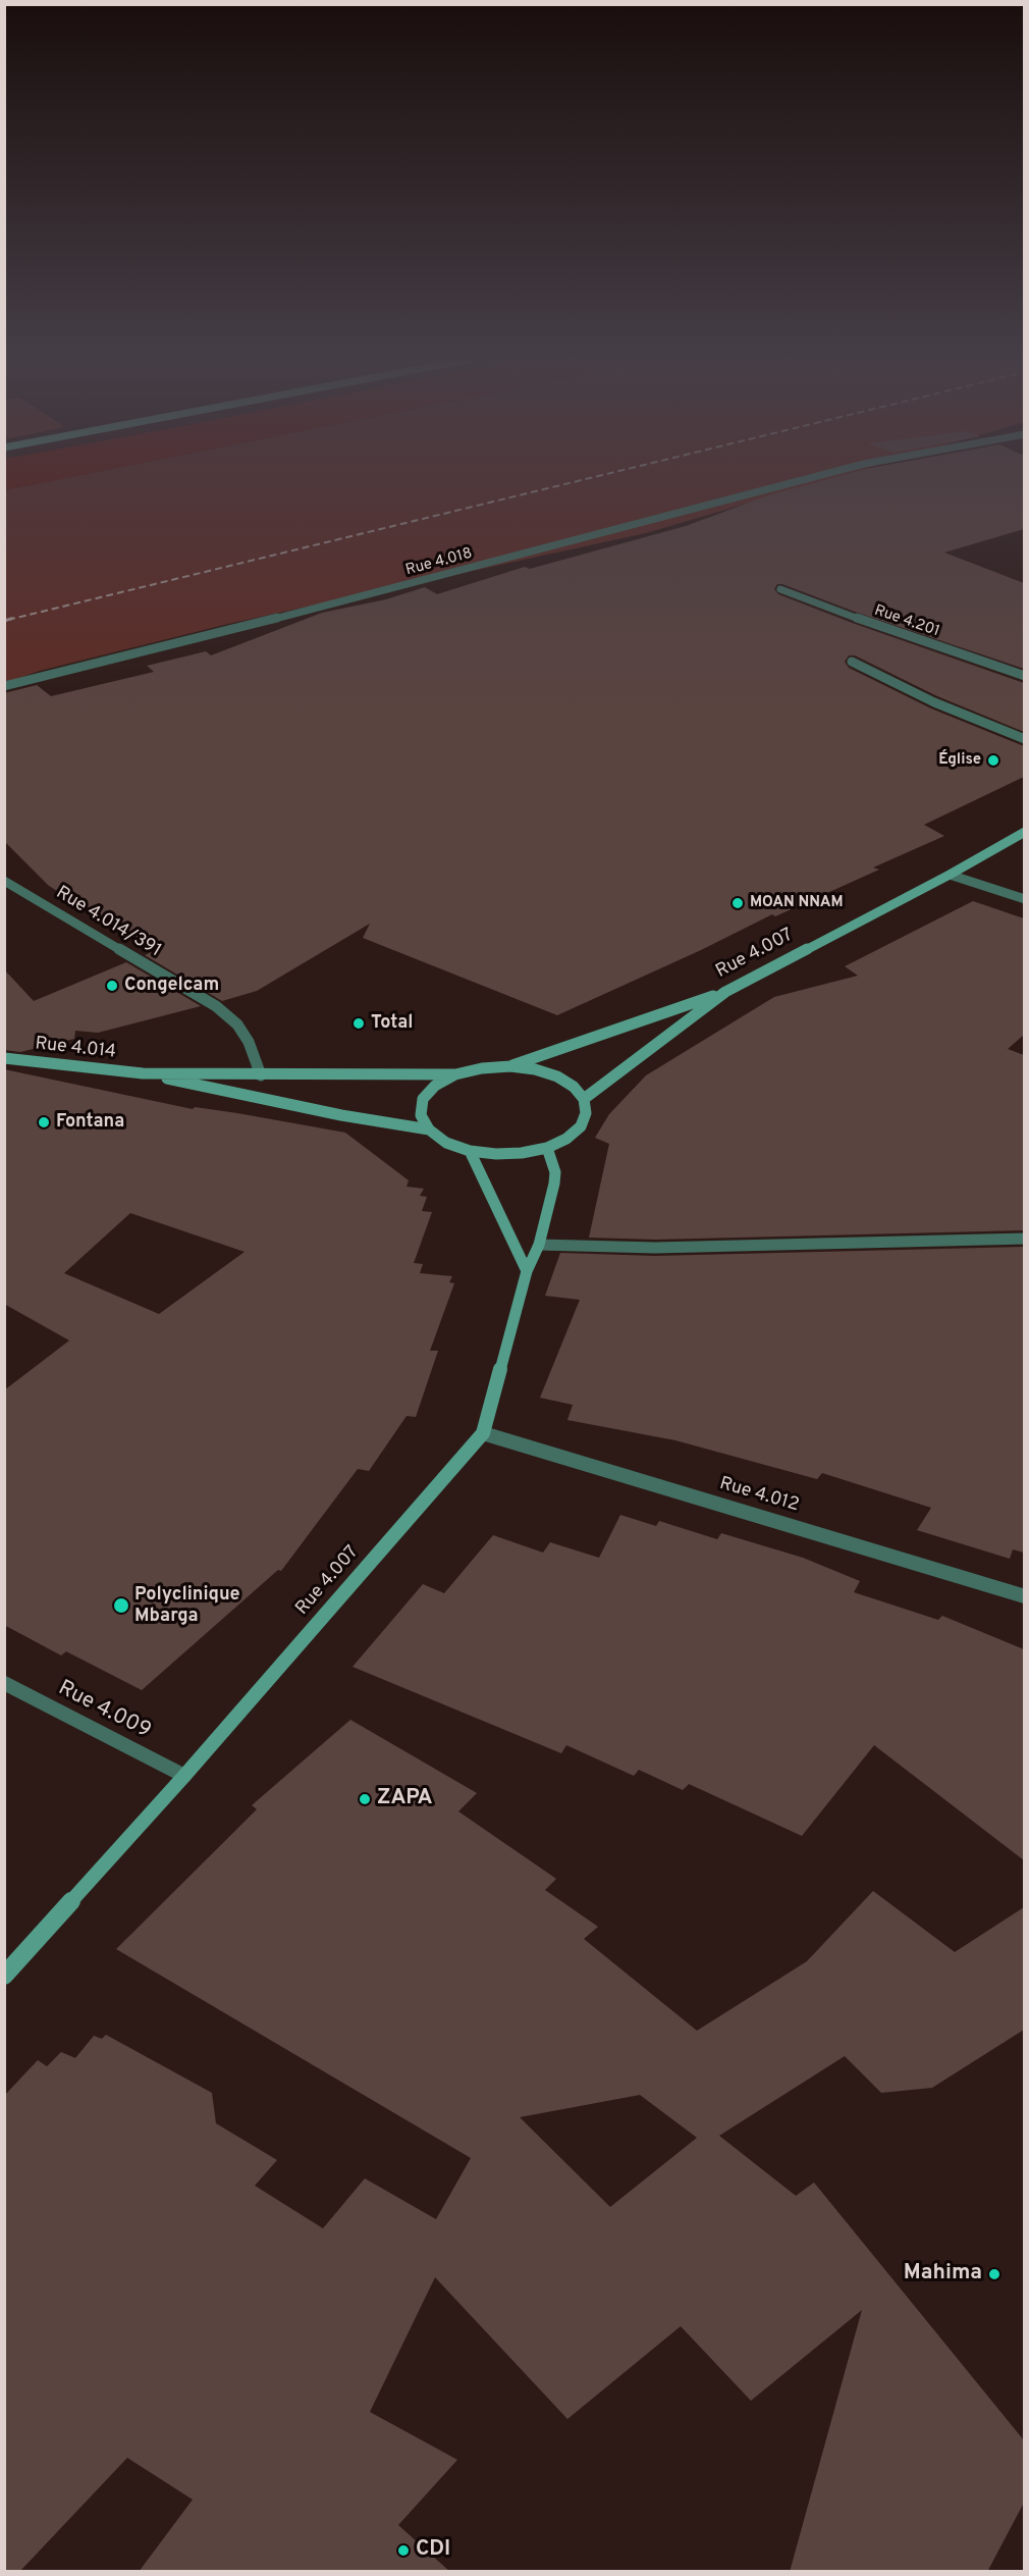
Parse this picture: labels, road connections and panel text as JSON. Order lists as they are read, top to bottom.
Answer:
{
  "streets": {
    "main road": ["Rue 4.007", "Rue 4.014"],
    "street": [
      "Rue 4.018",
      "Rue 4.201",
      "Rue 4.014/391",
      "Rue 4.012",
      "Rue 4.009"
    ]
  },
  "crossings": [
    ["Rue 4.007", "Rue 4.012"],
    ["Rue 4.007", "Rue 4.009"]
  ],
  "places": [
    "Église",
    "MOAN NNAM",
    "Congelcam",
    "Total",
    "Fontana",
    "Polyclinique Mbarga",
    "ZAPA",
    "Mahima",
    "CDI"
  ]
}
